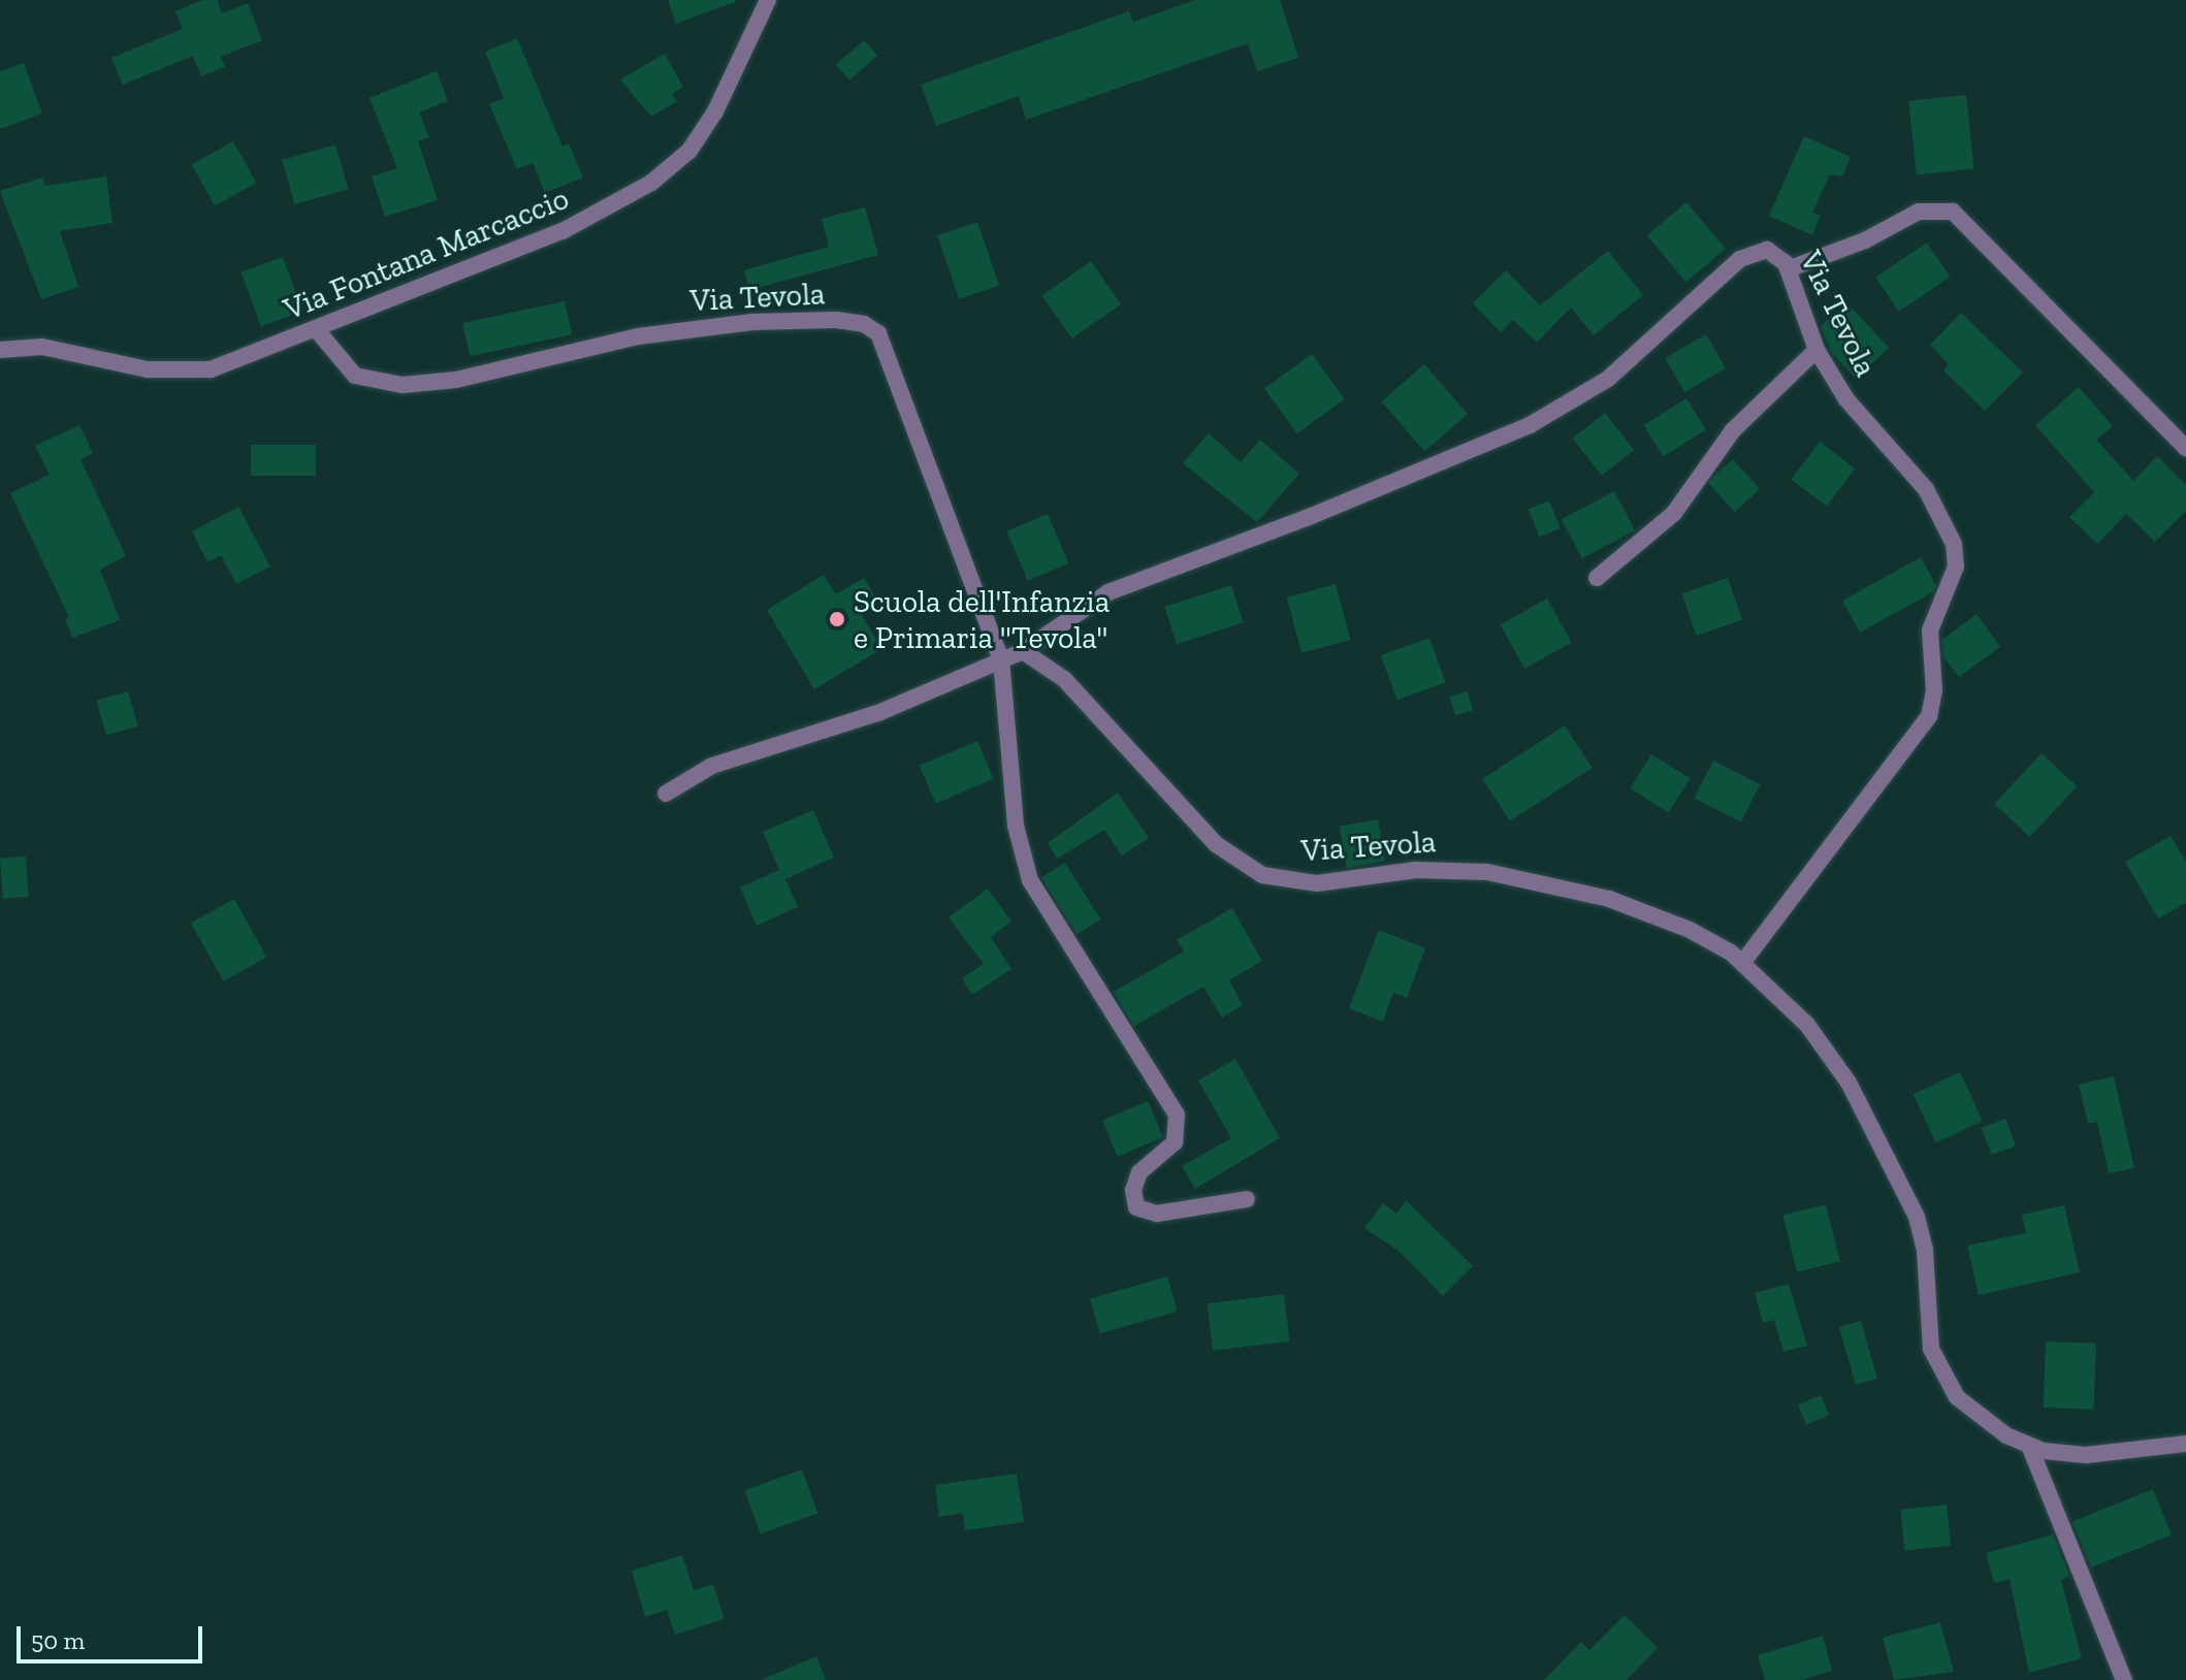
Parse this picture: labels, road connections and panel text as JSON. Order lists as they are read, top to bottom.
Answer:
{
  "streets": {
    "street": ["Via Fontana Marcaccio", "Via Tevola"]
  },
  "crossings": [
    ["Via Fontana Marcaccio", "Via Tevola"]
  ],
  "places": ["Scuola dell'Infanzia e Primaria \"Tevola\""],
  "scale_bar": "50 m"
}
